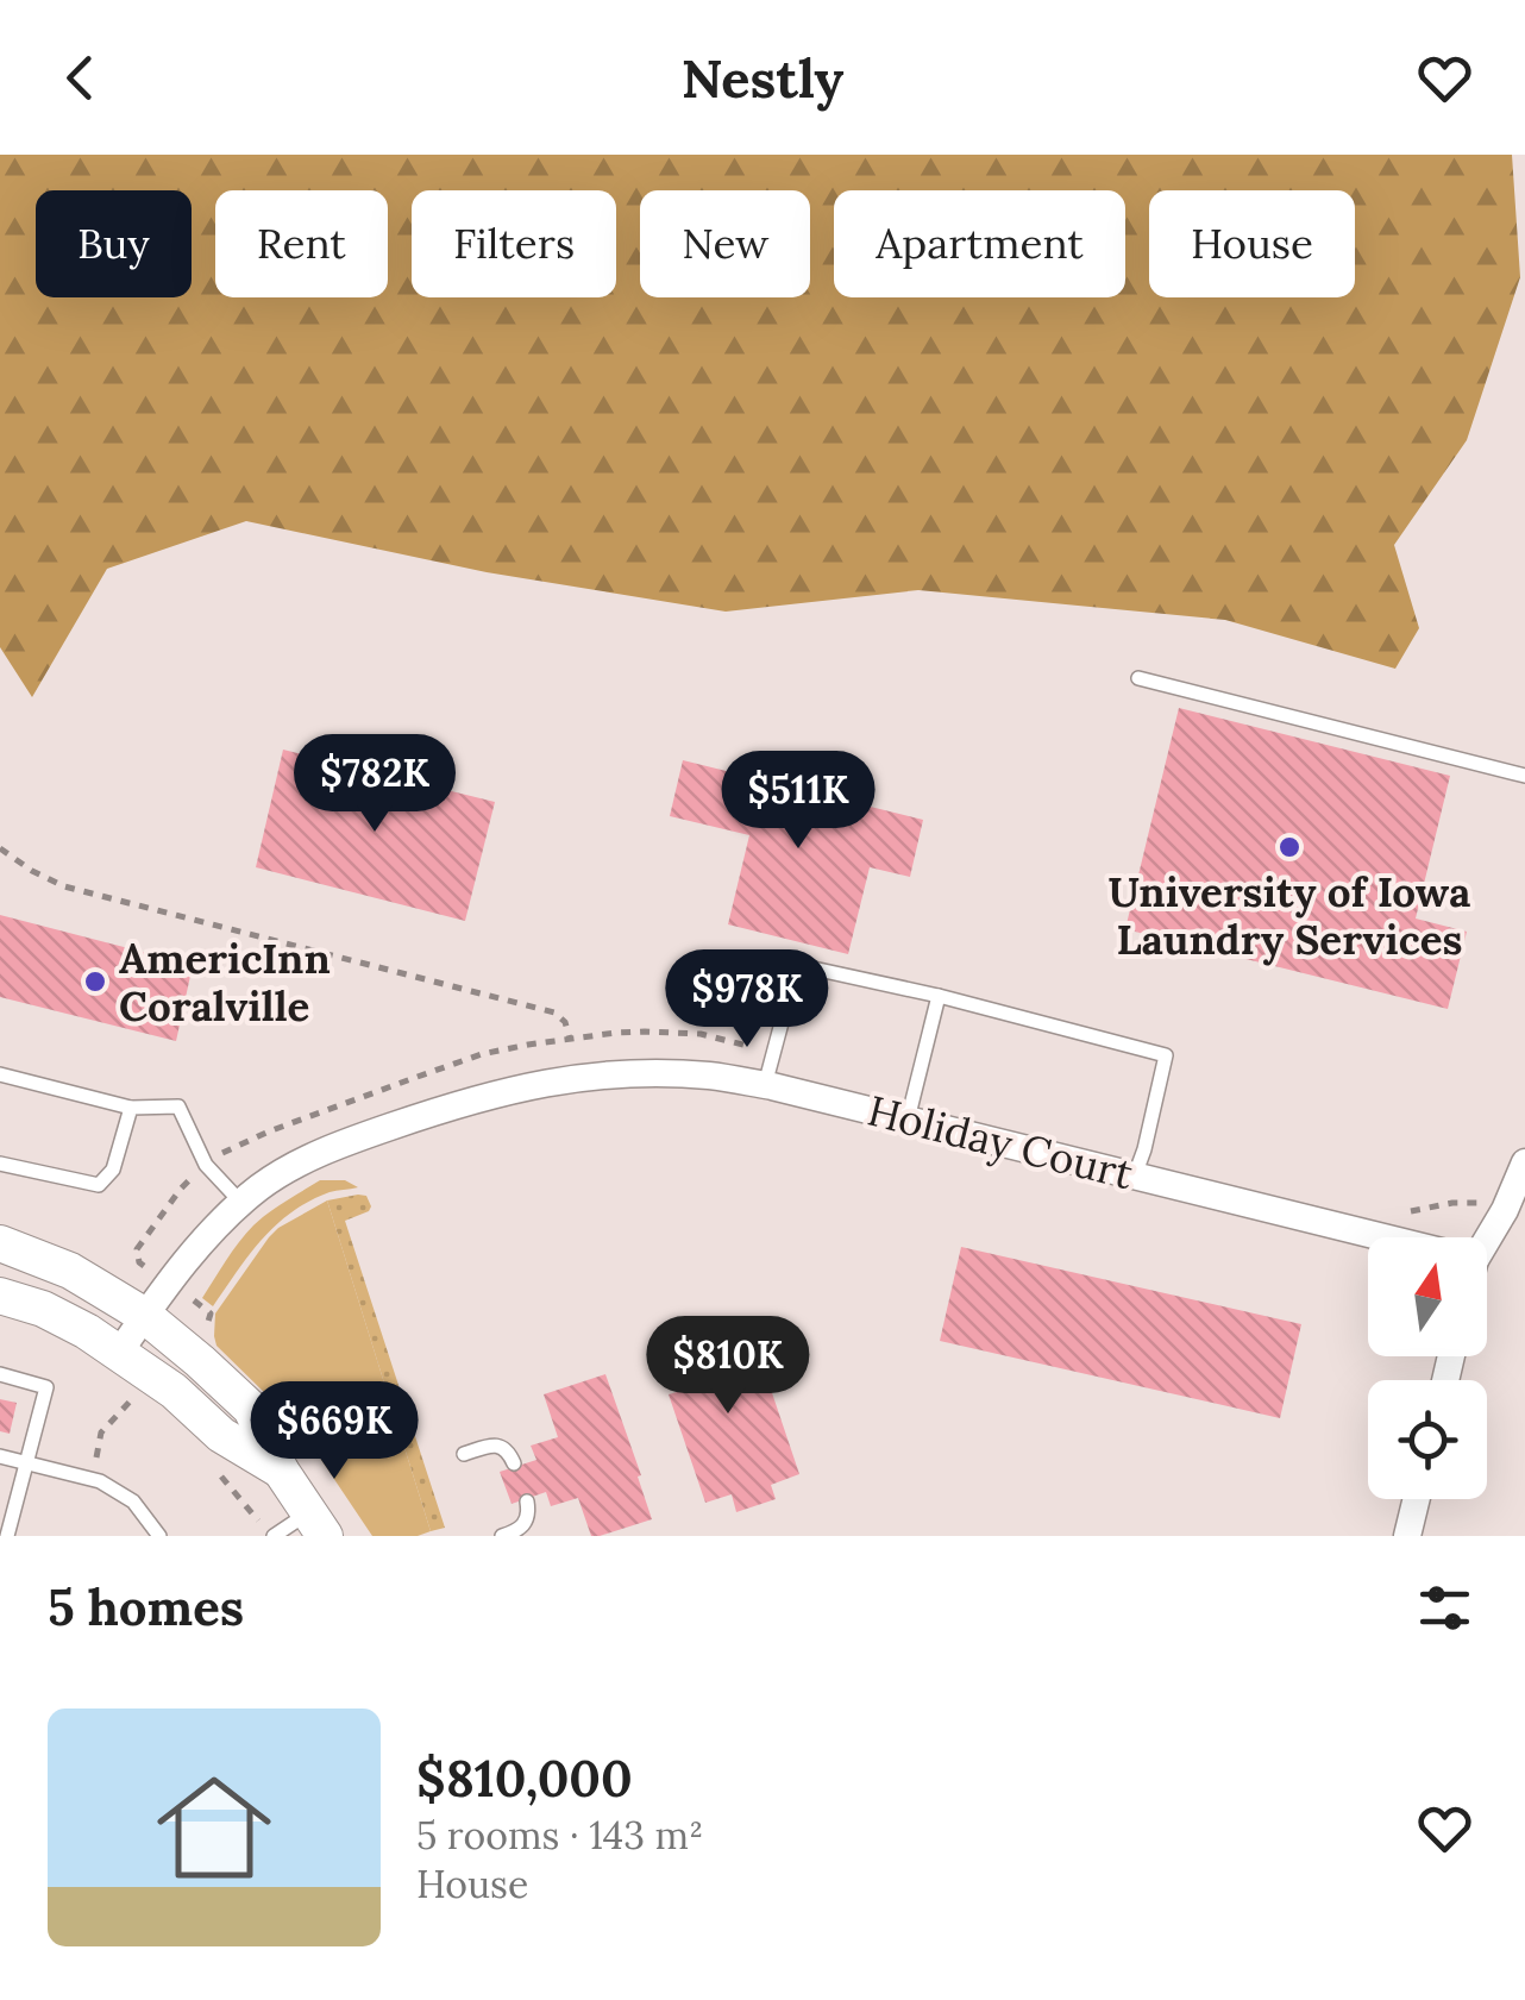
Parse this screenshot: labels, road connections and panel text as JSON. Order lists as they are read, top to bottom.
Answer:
{
  "streets": {
    "street": ["Holiday Court"]
  },
  "places": ["University of Iowa Laundry Services", "AmericInn Coralville"],
  "north": "top",
  "page": {
    "header": "Nestly",
    "chip": [
      "Buy",
      "Rent",
      "Filters",
      "New",
      "Apartment",
      "House"
    ],
    "price": [
      "$782K",
      "$511K",
      "$978K",
      "$810K",
      "$669K"
    ],
    "heading": "5 homes",
    "list": [
      {
        "name": "$810,000",
        "note": "5 rooms · 143 m² · House"
      }
    ]
  }
}
